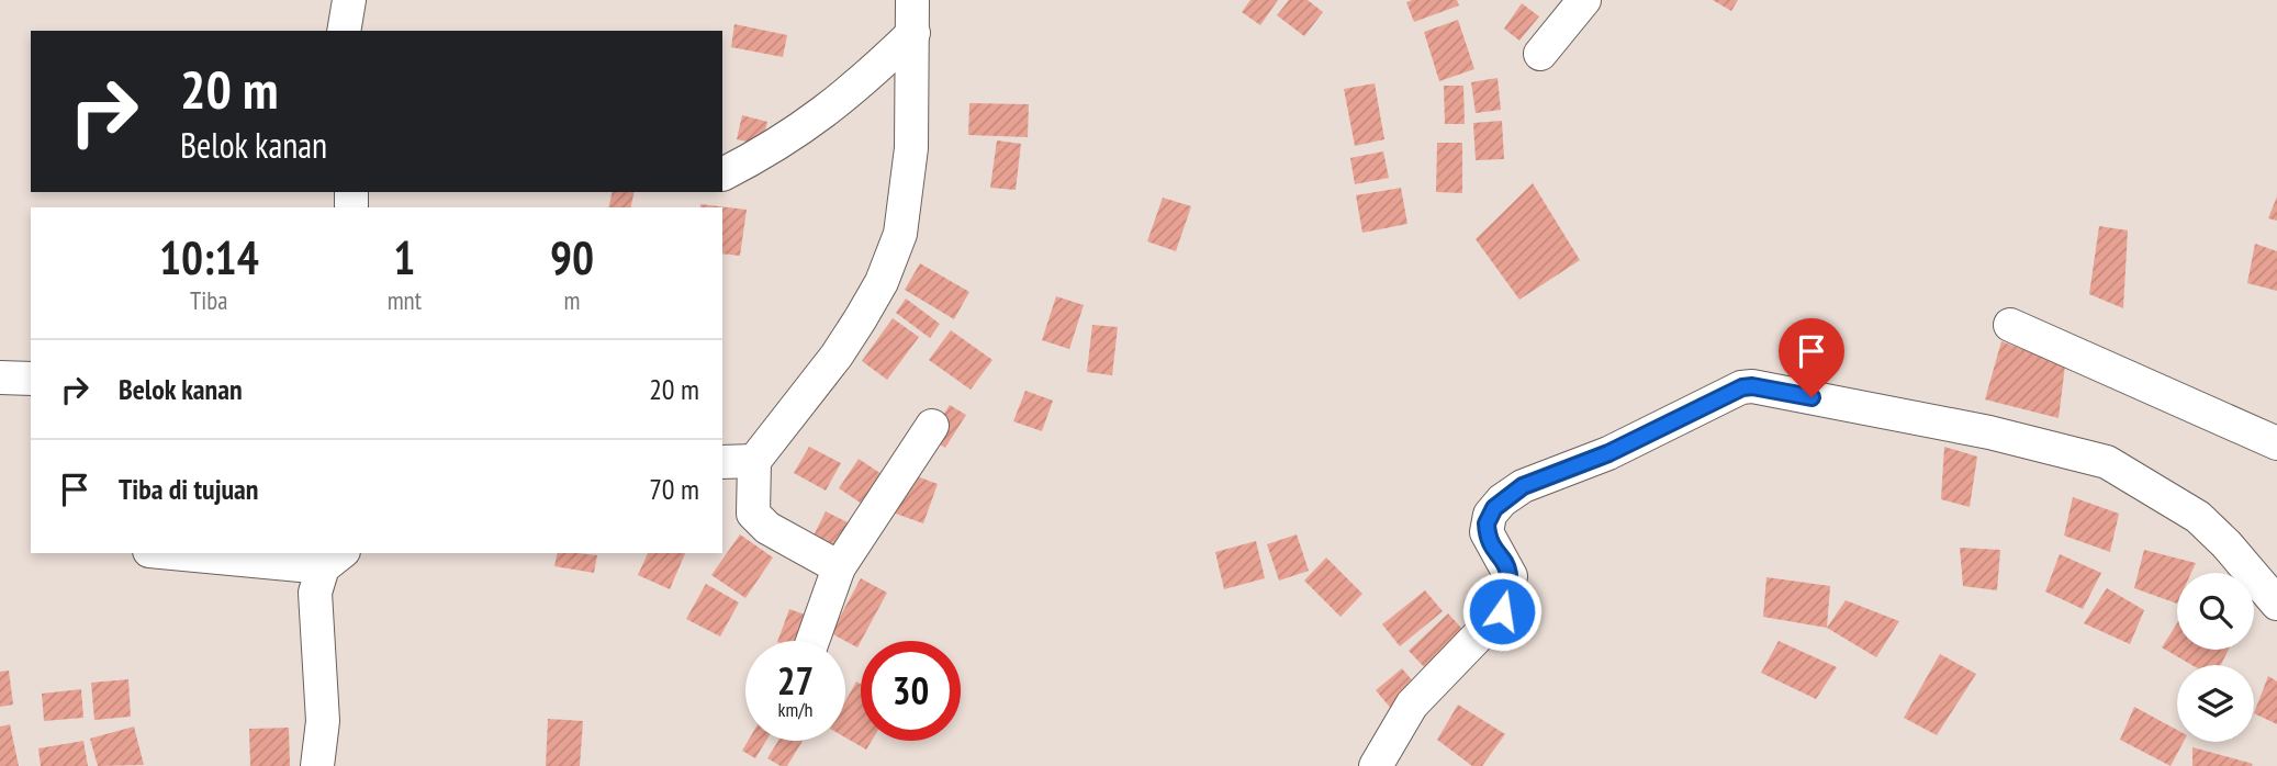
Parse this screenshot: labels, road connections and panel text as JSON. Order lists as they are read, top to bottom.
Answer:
{
  "page": {
    "turn": ["20 m", "Belok kanan"],
    "eta": [
      "10:14",
      "Tiba",
      "1",
      "mnt",
      "90",
      "m"
    ],
    "list": [
      {
        "name": "Belok kanan",
        "value": "20 m"
      },
      {
        "name": "Tiba di tujuan",
        "value": "70 m"
      }
    ],
    "speed": "27 km/h",
    "limit": "30"
  }
}
